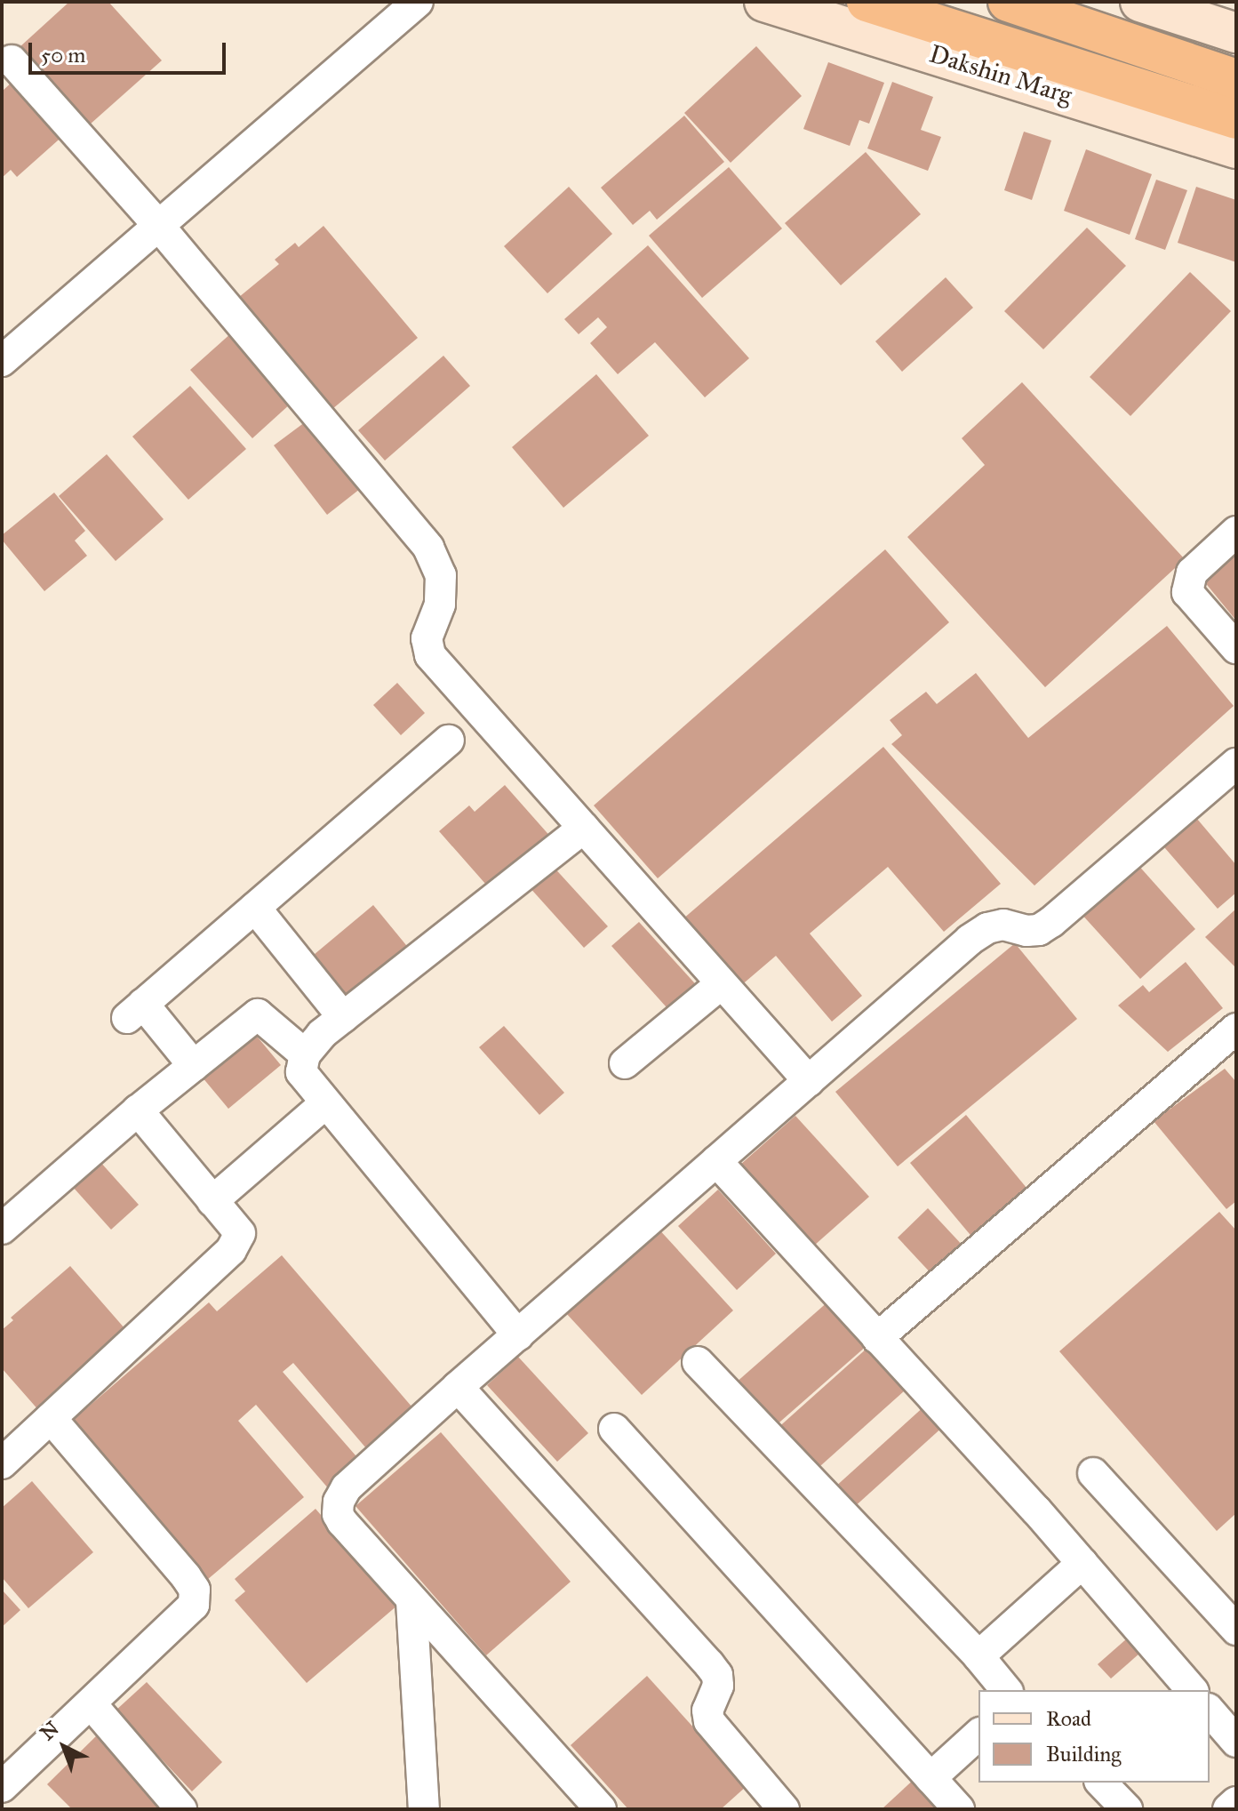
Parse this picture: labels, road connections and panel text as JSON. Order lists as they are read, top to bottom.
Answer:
{
  "streets": {
    "highway": ["Dakshin Marg"]
  },
  "legend": ["Road", "Building"],
  "scale_bar": "50 m",
  "north": "top left"
}
